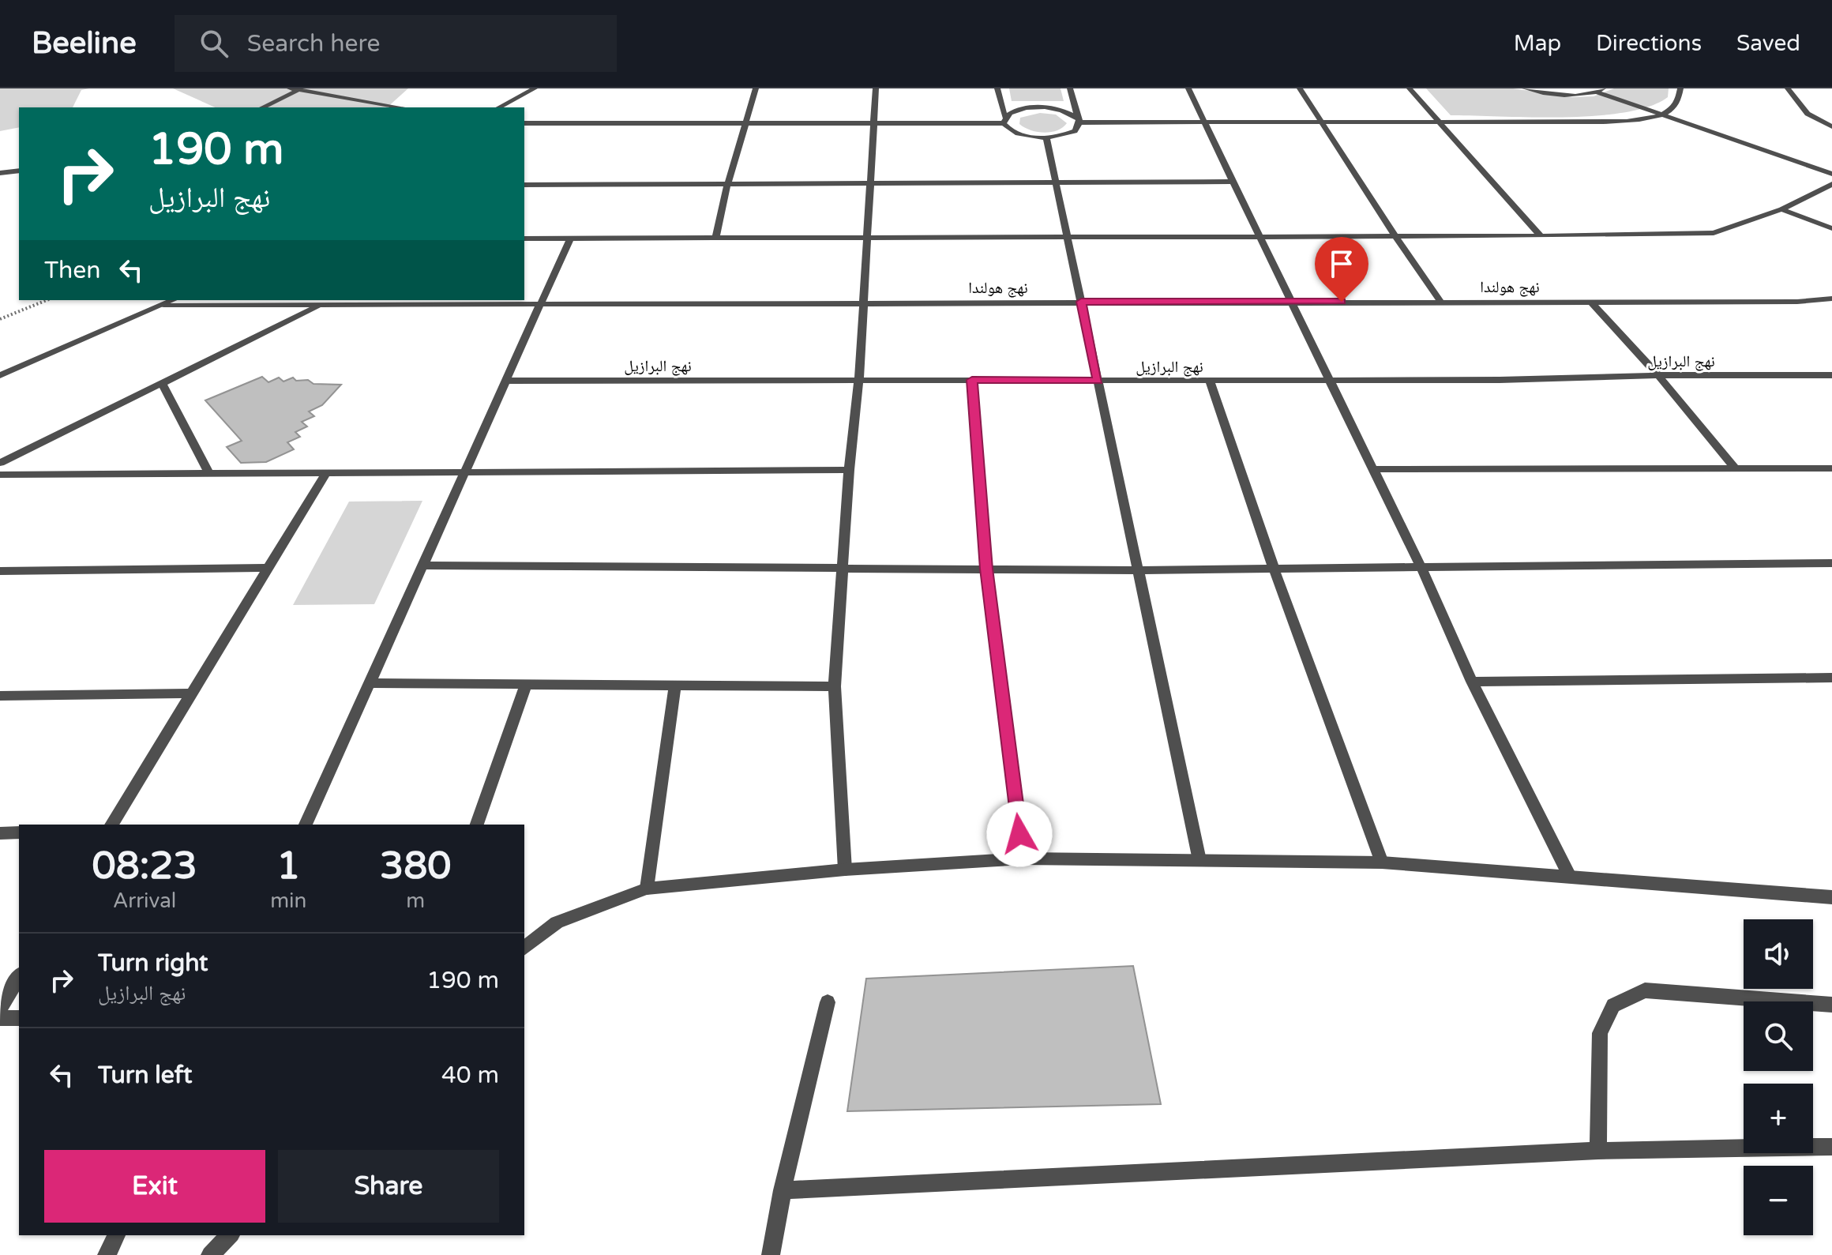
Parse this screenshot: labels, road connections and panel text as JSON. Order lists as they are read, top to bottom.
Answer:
{
  "streets": {
    "street": ["نهج هولندا", "نهج البرازيل"]
  },
  "page": {
    "header": "Beeline",
    "search": "Search here",
    "nav": ["Map", "Directions", "Saved"],
    "turn": ["190 m", "نهج البرازيل"],
    "then": "Then",
    "eta": [
      "08:23",
      "Arrival",
      "1",
      "min",
      "380",
      "m"
    ],
    "map_buttons": ["+", "−"],
    "list": [
      {
        "name": "Turn right",
        "note": "نهج البرازيل",
        "value": "190 m"
      },
      {
        "name": "Turn left",
        "value": "40 m"
      }
    ],
    "buttons": ["Exit", "Share"]
  }
}
